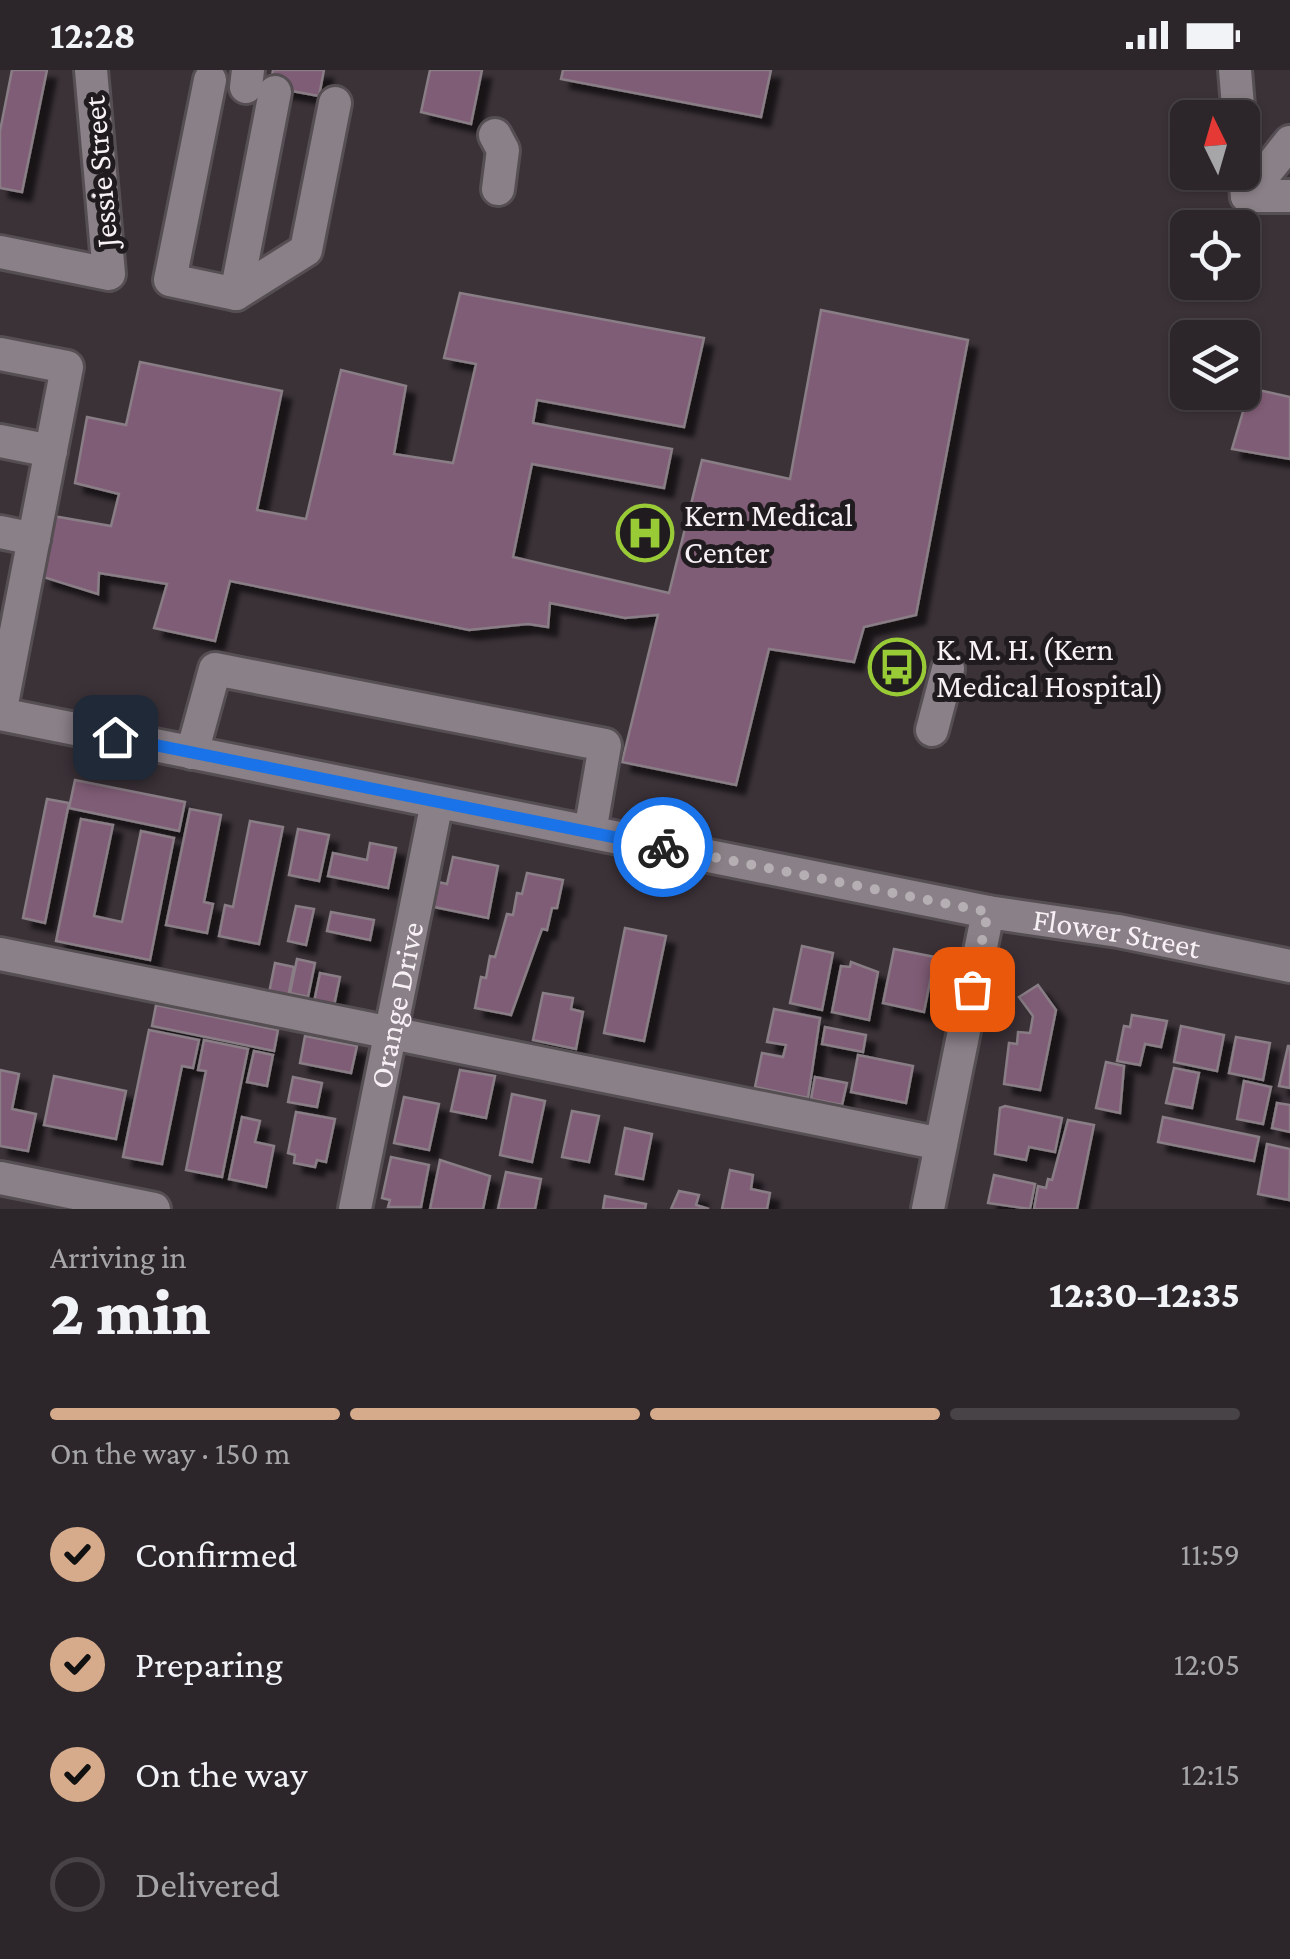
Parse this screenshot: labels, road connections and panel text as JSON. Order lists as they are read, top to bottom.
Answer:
{
  "streets": {
    "street": ["Jessie Street", "Flower Street", "Orange Drive"]
  },
  "crossings": [
    ["Flower Street", "Orange Drive"]
  ],
  "places": {
    "hospital": ["Kern Medical Center"],
    "bus stop": ["K. M. H. (Kern Medical Hospital)"]
  },
  "north": "top",
  "page": {
    "status": "12:28",
    "heading": ["2 min", "Arriving in", "12:30–12:35"],
    "bar": "On the way · 150 m",
    "list": [
      ["Confirmed", "11:59"],
      ["Preparing", "12:05"],
      ["On the way", "12:15"],
      "Delivered"
    ]
  }
}
